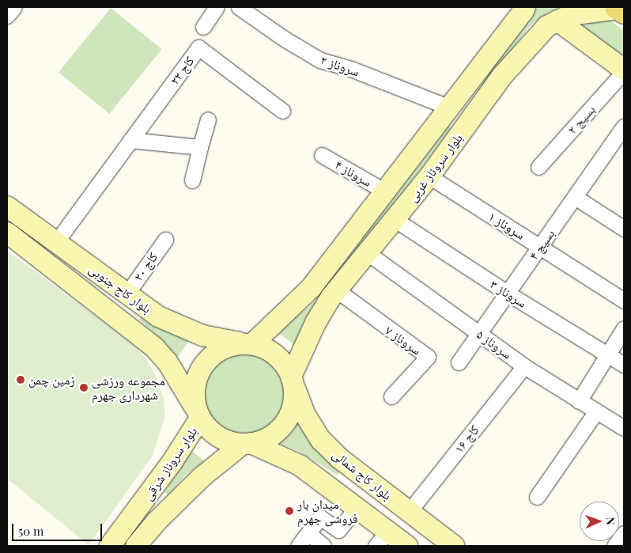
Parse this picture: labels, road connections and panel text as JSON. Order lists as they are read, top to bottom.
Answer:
{
  "streets": {
    "street": [
      "سروناز ۲",
      "کاج ۲۲",
      "بسیج ۲",
      "بلوار سروناز غربی",
      "سروناز ۴",
      "سروناز ۱",
      "بسیج ۴",
      "کاج ۲۰",
      "بلوار کاج جنوبی",
      "سروناز ۳",
      "سروناز ۷",
      "سروناز ۵",
      "کاج ۱۶",
      "بلوار سروناز شرقی",
      "بلوار کاج شمالی"
    ]
  },
  "crossings": [
    ["سروناز ۲", "بلوار سروناز غربی"],
    ["کاج ۲۲", "بلوار کاج جنوبی"],
    ["بلوار سروناز غربی", "سروناز ۴"],
    ["بلوار سروناز غربی", "سروناز ۱"],
    ["بلوار سروناز غربی", "بلوار کاج جنوبی"],
    ["بلوار سروناز غربی", "سروناز ۳"],
    ["بلوار سروناز غربی", "سروناز ۷"],
    ["بلوار سروناز غربی", "سروناز ۵"],
    ["بلوار سروناز غربی", "بلوار سروناز شرقی"],
    ["بلوار سروناز غربی", "بلوار کاج شمالی"],
    ["سروناز ۱", "بسیج ۴"],
    ["بسیج ۴", "سروناز ۳"],
    ["بسیج ۴", "سروناز ۵"],
    ["کاج ۲۰", "بلوار کاج جنوبی"],
    ["بلوار کاج جنوبی", "بلوار سروناز شرقی"],
    ["بلوار کاج جنوبی", "بلوار کاج شمالی"],
    ["سروناز ۵", "کاج ۱۶"],
    ["کاج ۱۶", "بلوار کاج شمالی"],
    ["بلوار سروناز شرقی", "بلوار کاج شمالی"]
  ],
  "places": ["زمین چمن", "مجموعه ورزشی شهرداری جهرم", "میدان بار فروشی جهرم"],
  "scale_bar": "50 m",
  "north": "right"
}
